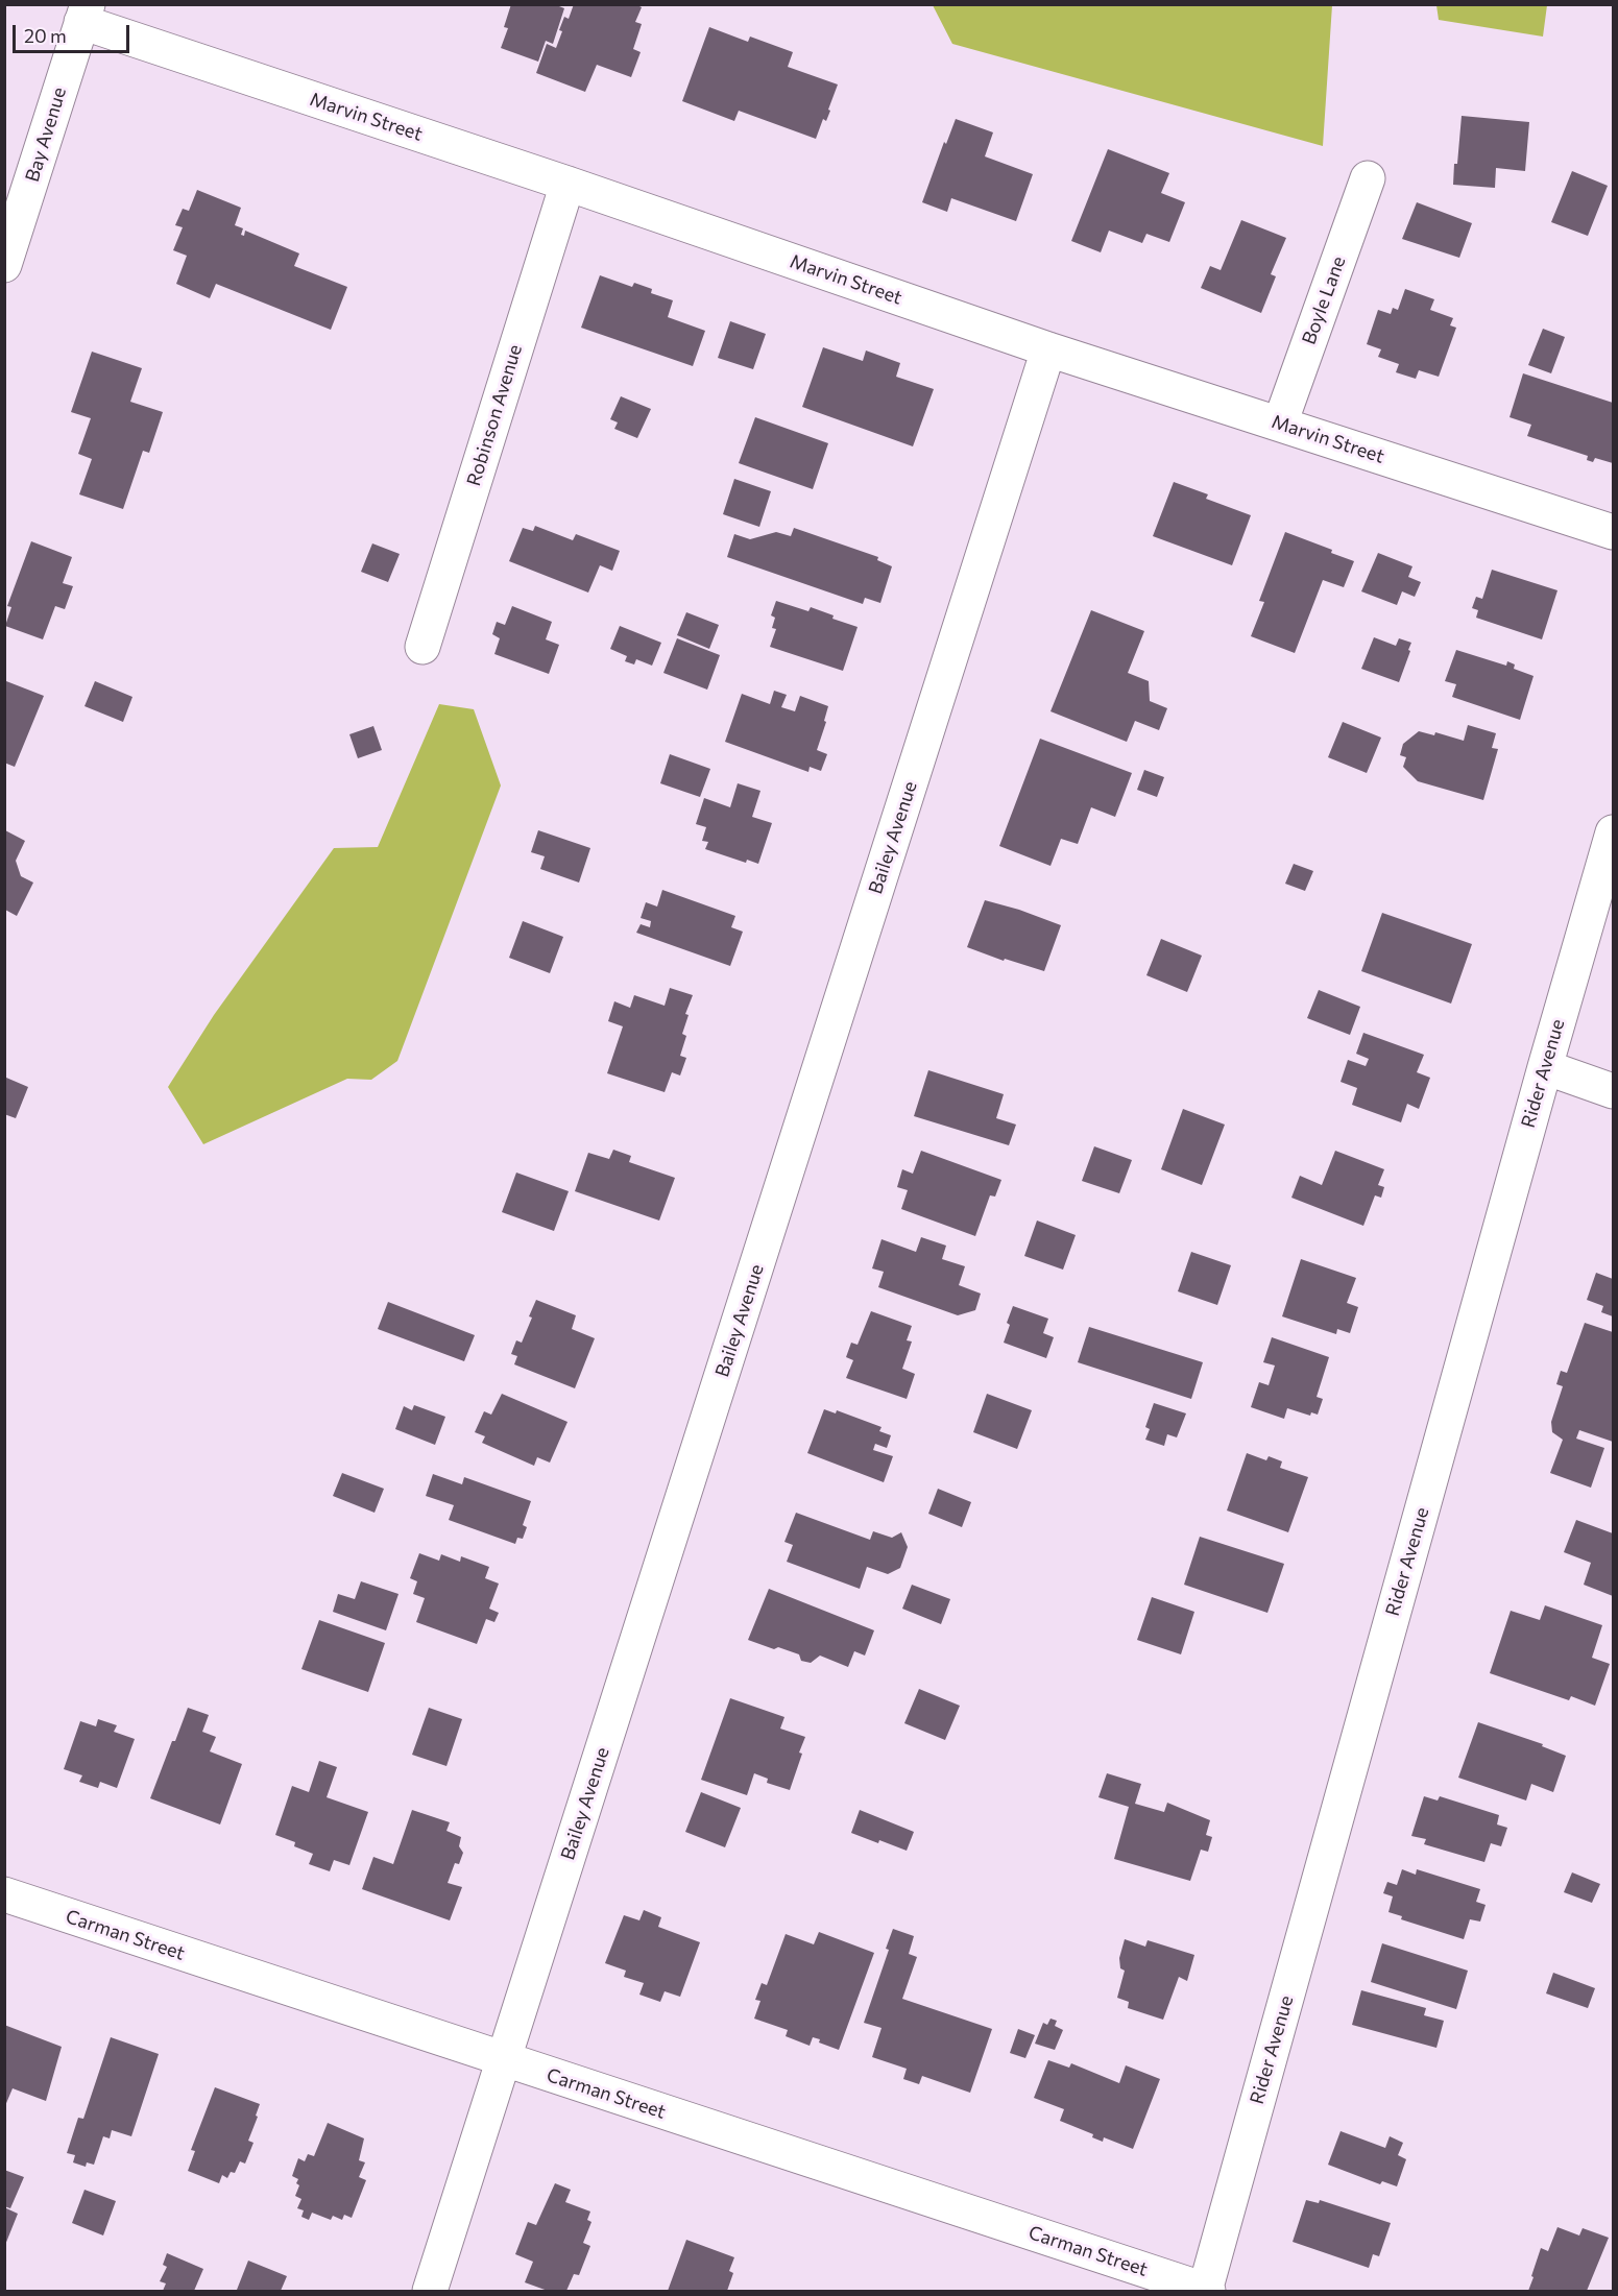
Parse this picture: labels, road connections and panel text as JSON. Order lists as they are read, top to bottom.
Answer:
{
  "streets": {
    "street": [
      "Marvin Street",
      "Bay Avenue",
      "Boyle Lane",
      "Robinson Avenue",
      "Bailey Avenue",
      "Rider Avenue",
      "Carman Street"
    ]
  },
  "crossings": [
    ["Marvin Street", "Bay Avenue"],
    ["Marvin Street", "Boyle Lane"],
    ["Marvin Street", "Robinson Avenue"],
    ["Marvin Street", "Bailey Avenue"],
    ["Bailey Avenue", "Carman Street"],
    ["Rider Avenue", "Carman Street"]
  ],
  "scale_bar": "20 m"
}
